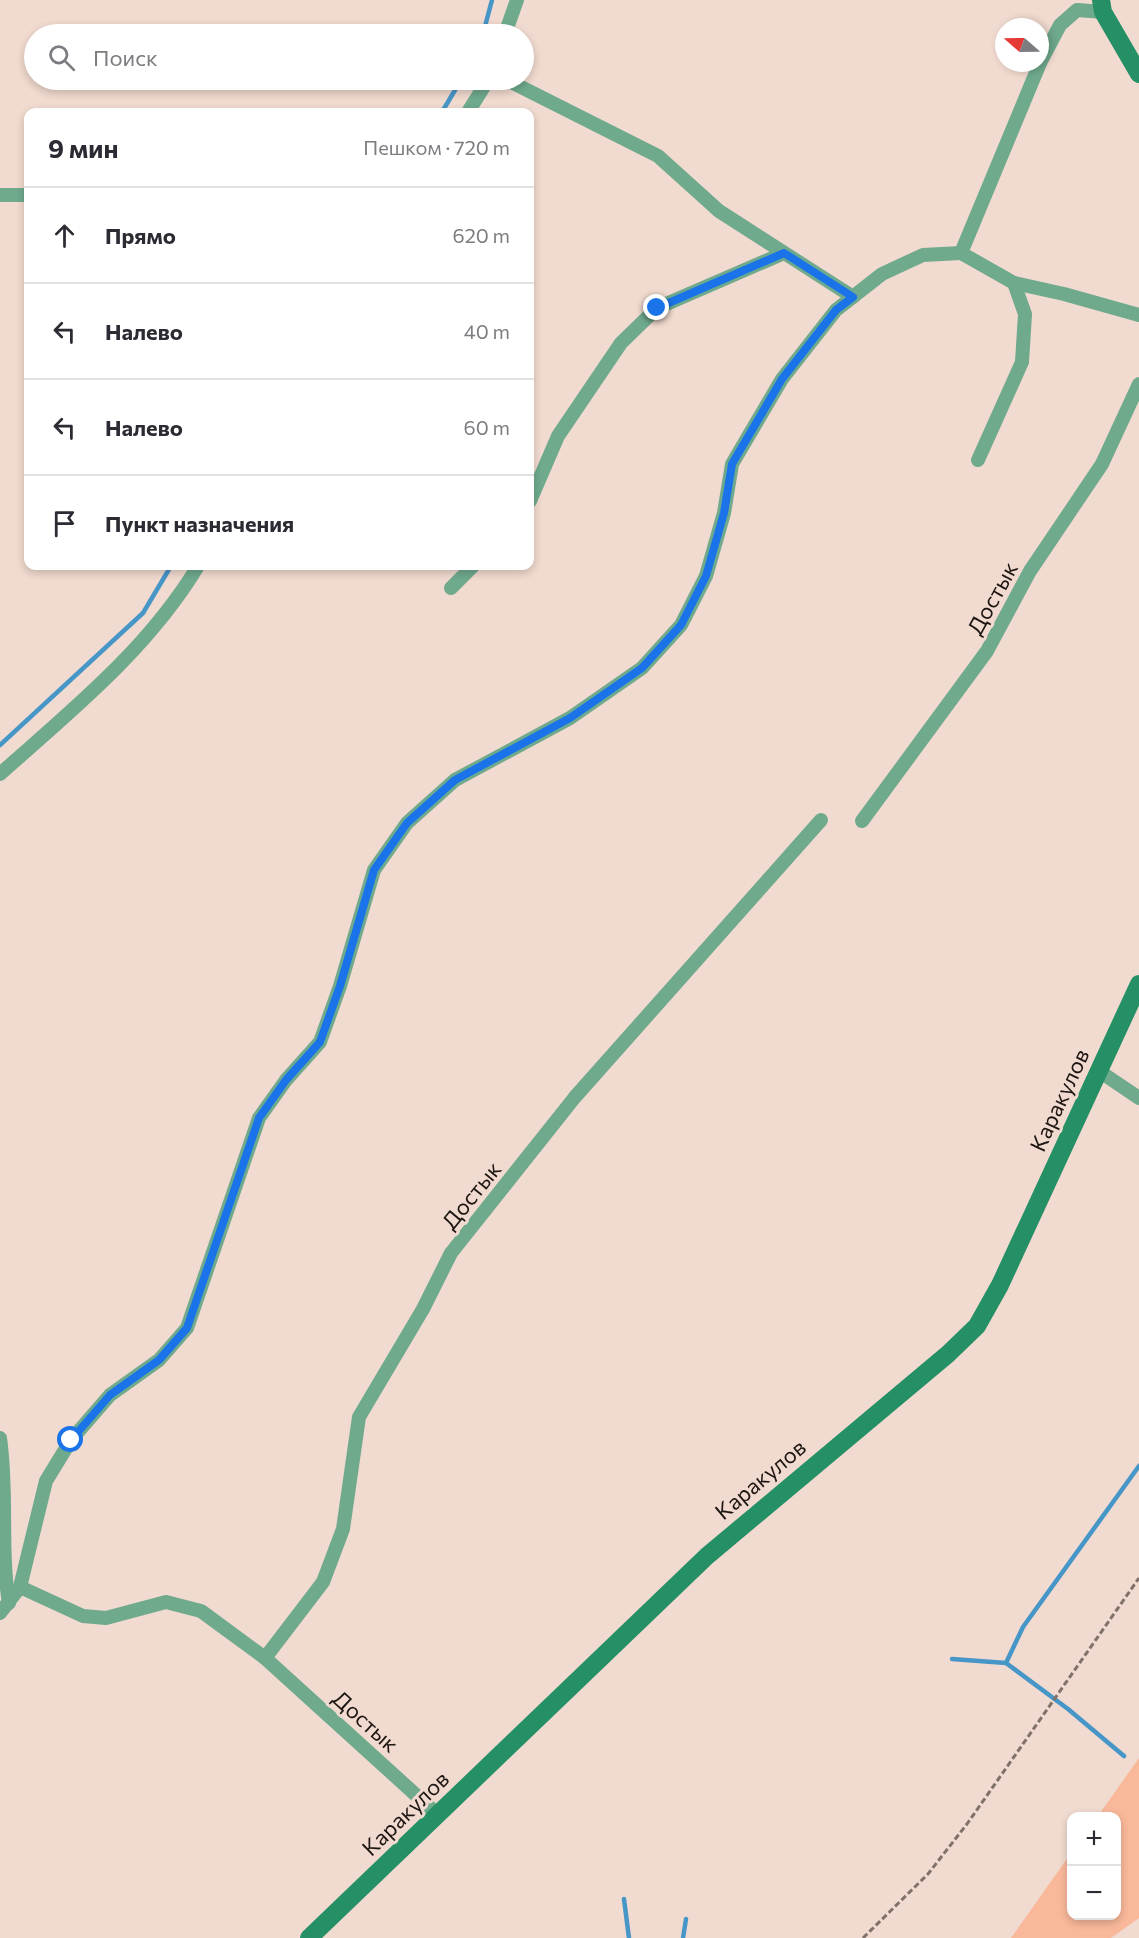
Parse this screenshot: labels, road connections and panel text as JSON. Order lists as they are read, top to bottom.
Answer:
{
  "streets": {
    "main road": ["Каракулов"],
    "street": ["Достык"]
  },
  "crossings": [
    ["Достык", "Каракулов"]
  ],
  "north": "left",
  "page": {
    "search": "Поиск",
    "heading": ["9 мин", "Пешком · 720 m"],
    "list": [
      ["Прямо", "620 m"],
      ["Налево", "40 m"],
      ["Налево", "60 m"],
      "Пункт назначения"
    ],
    "map_buttons": ["+", "−"]
  }
}
